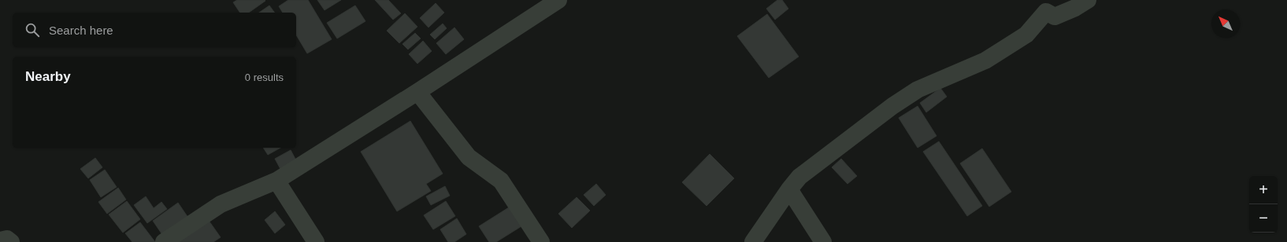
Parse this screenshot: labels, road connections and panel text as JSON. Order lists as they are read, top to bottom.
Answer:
{
  "north": "top left",
  "page": {
    "search": "Search here",
    "heading": ["Nearby", "0 results"],
    "map_buttons": ["+", "−"]
  }
}
